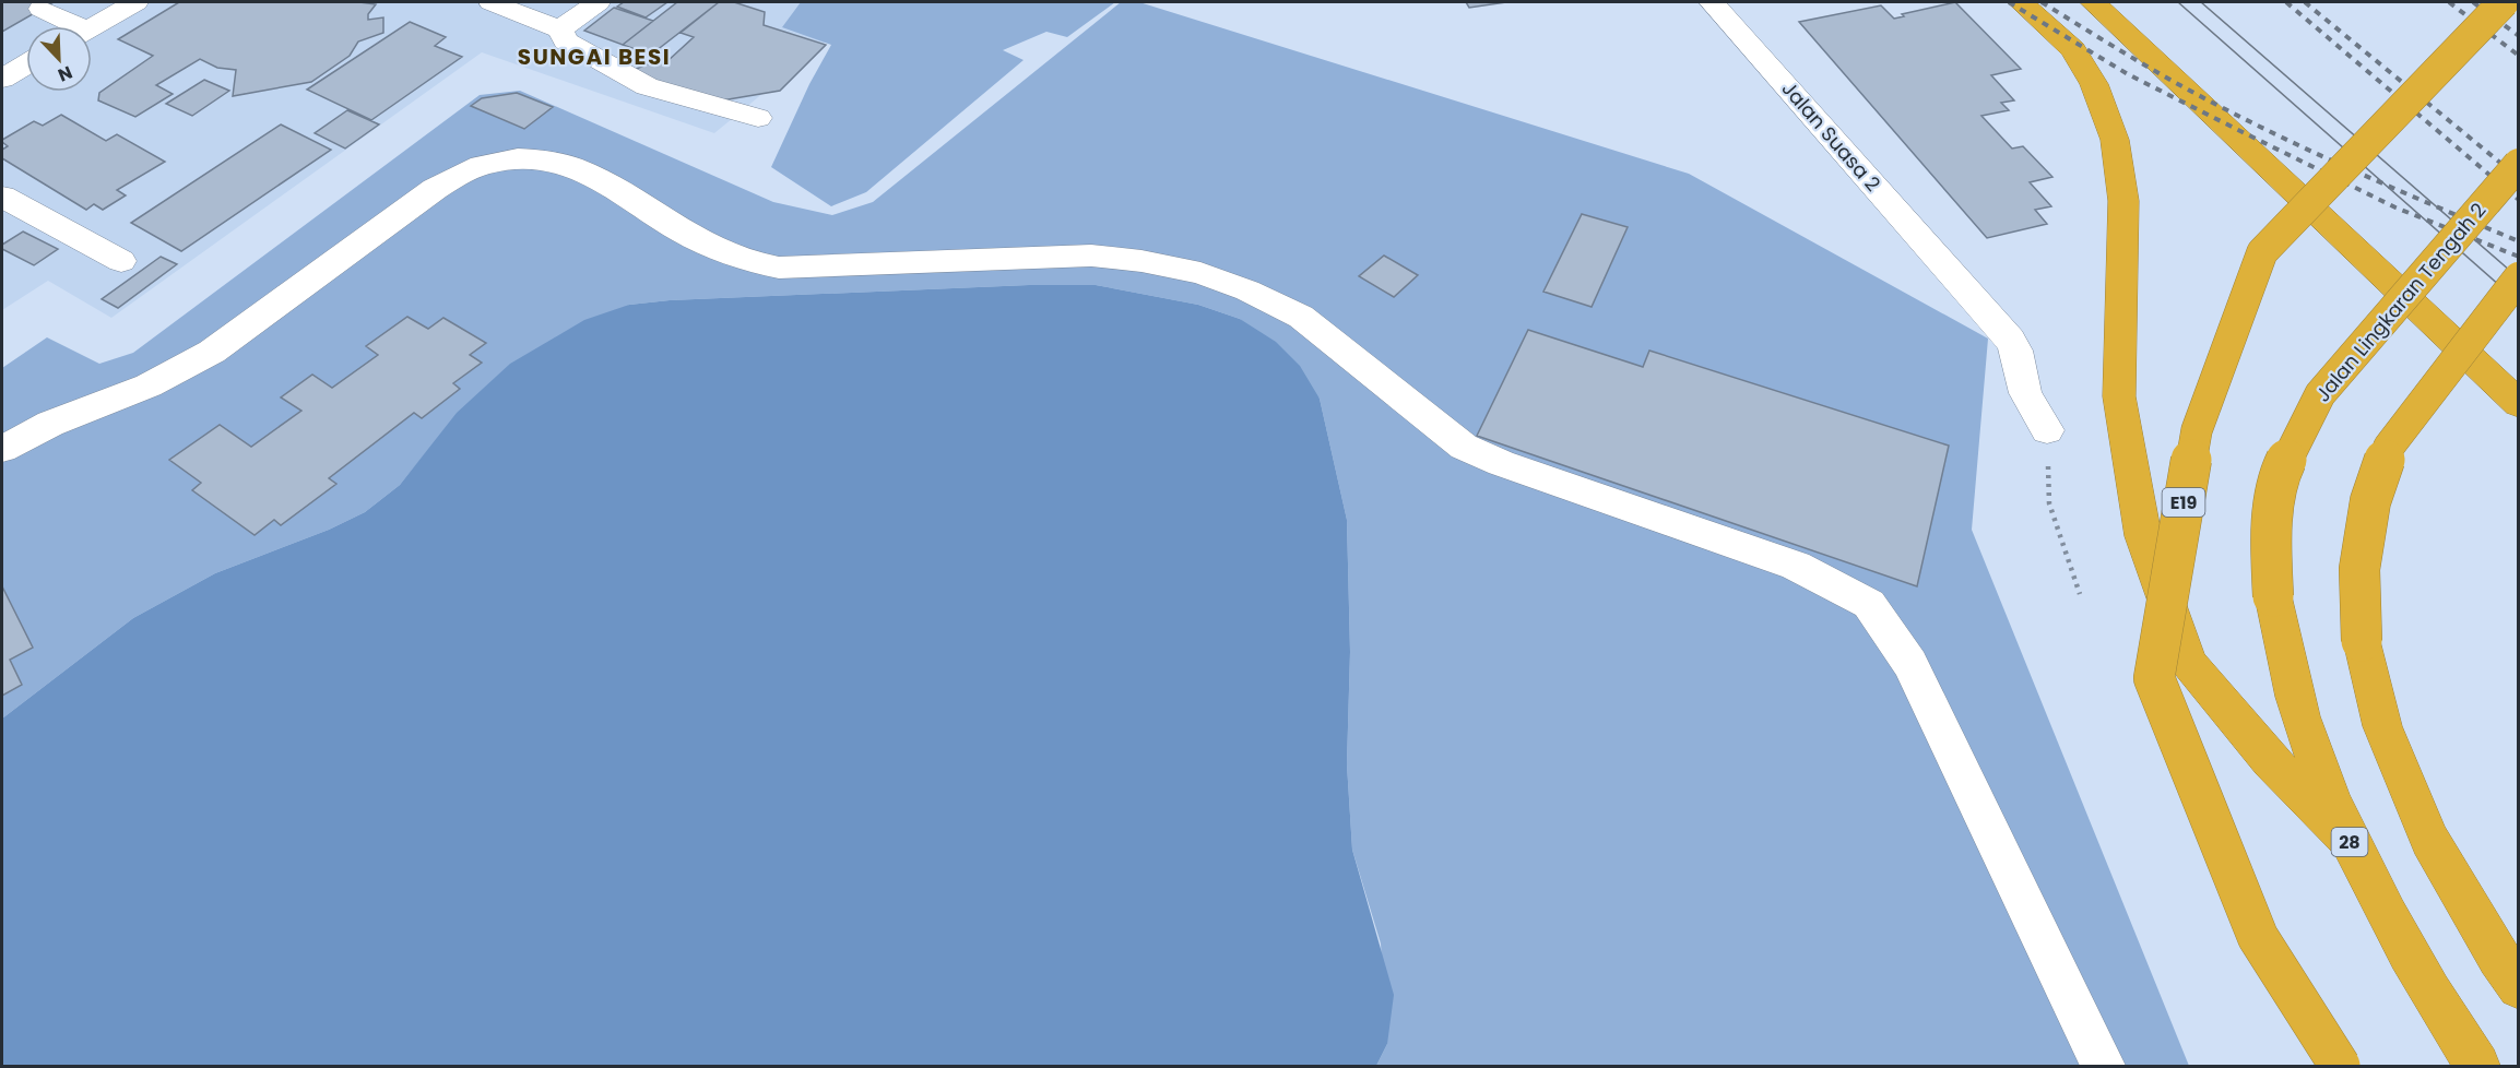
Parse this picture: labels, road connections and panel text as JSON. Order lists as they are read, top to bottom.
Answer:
{
  "streets": {
    "highway": ["Jalan Lingkaran Tengah 2", "E19", "28"],
    "street": ["Jalan Suasa 2"]
  },
  "districts": ["SUNGAI BESI"],
  "north": "bottom right"
}
